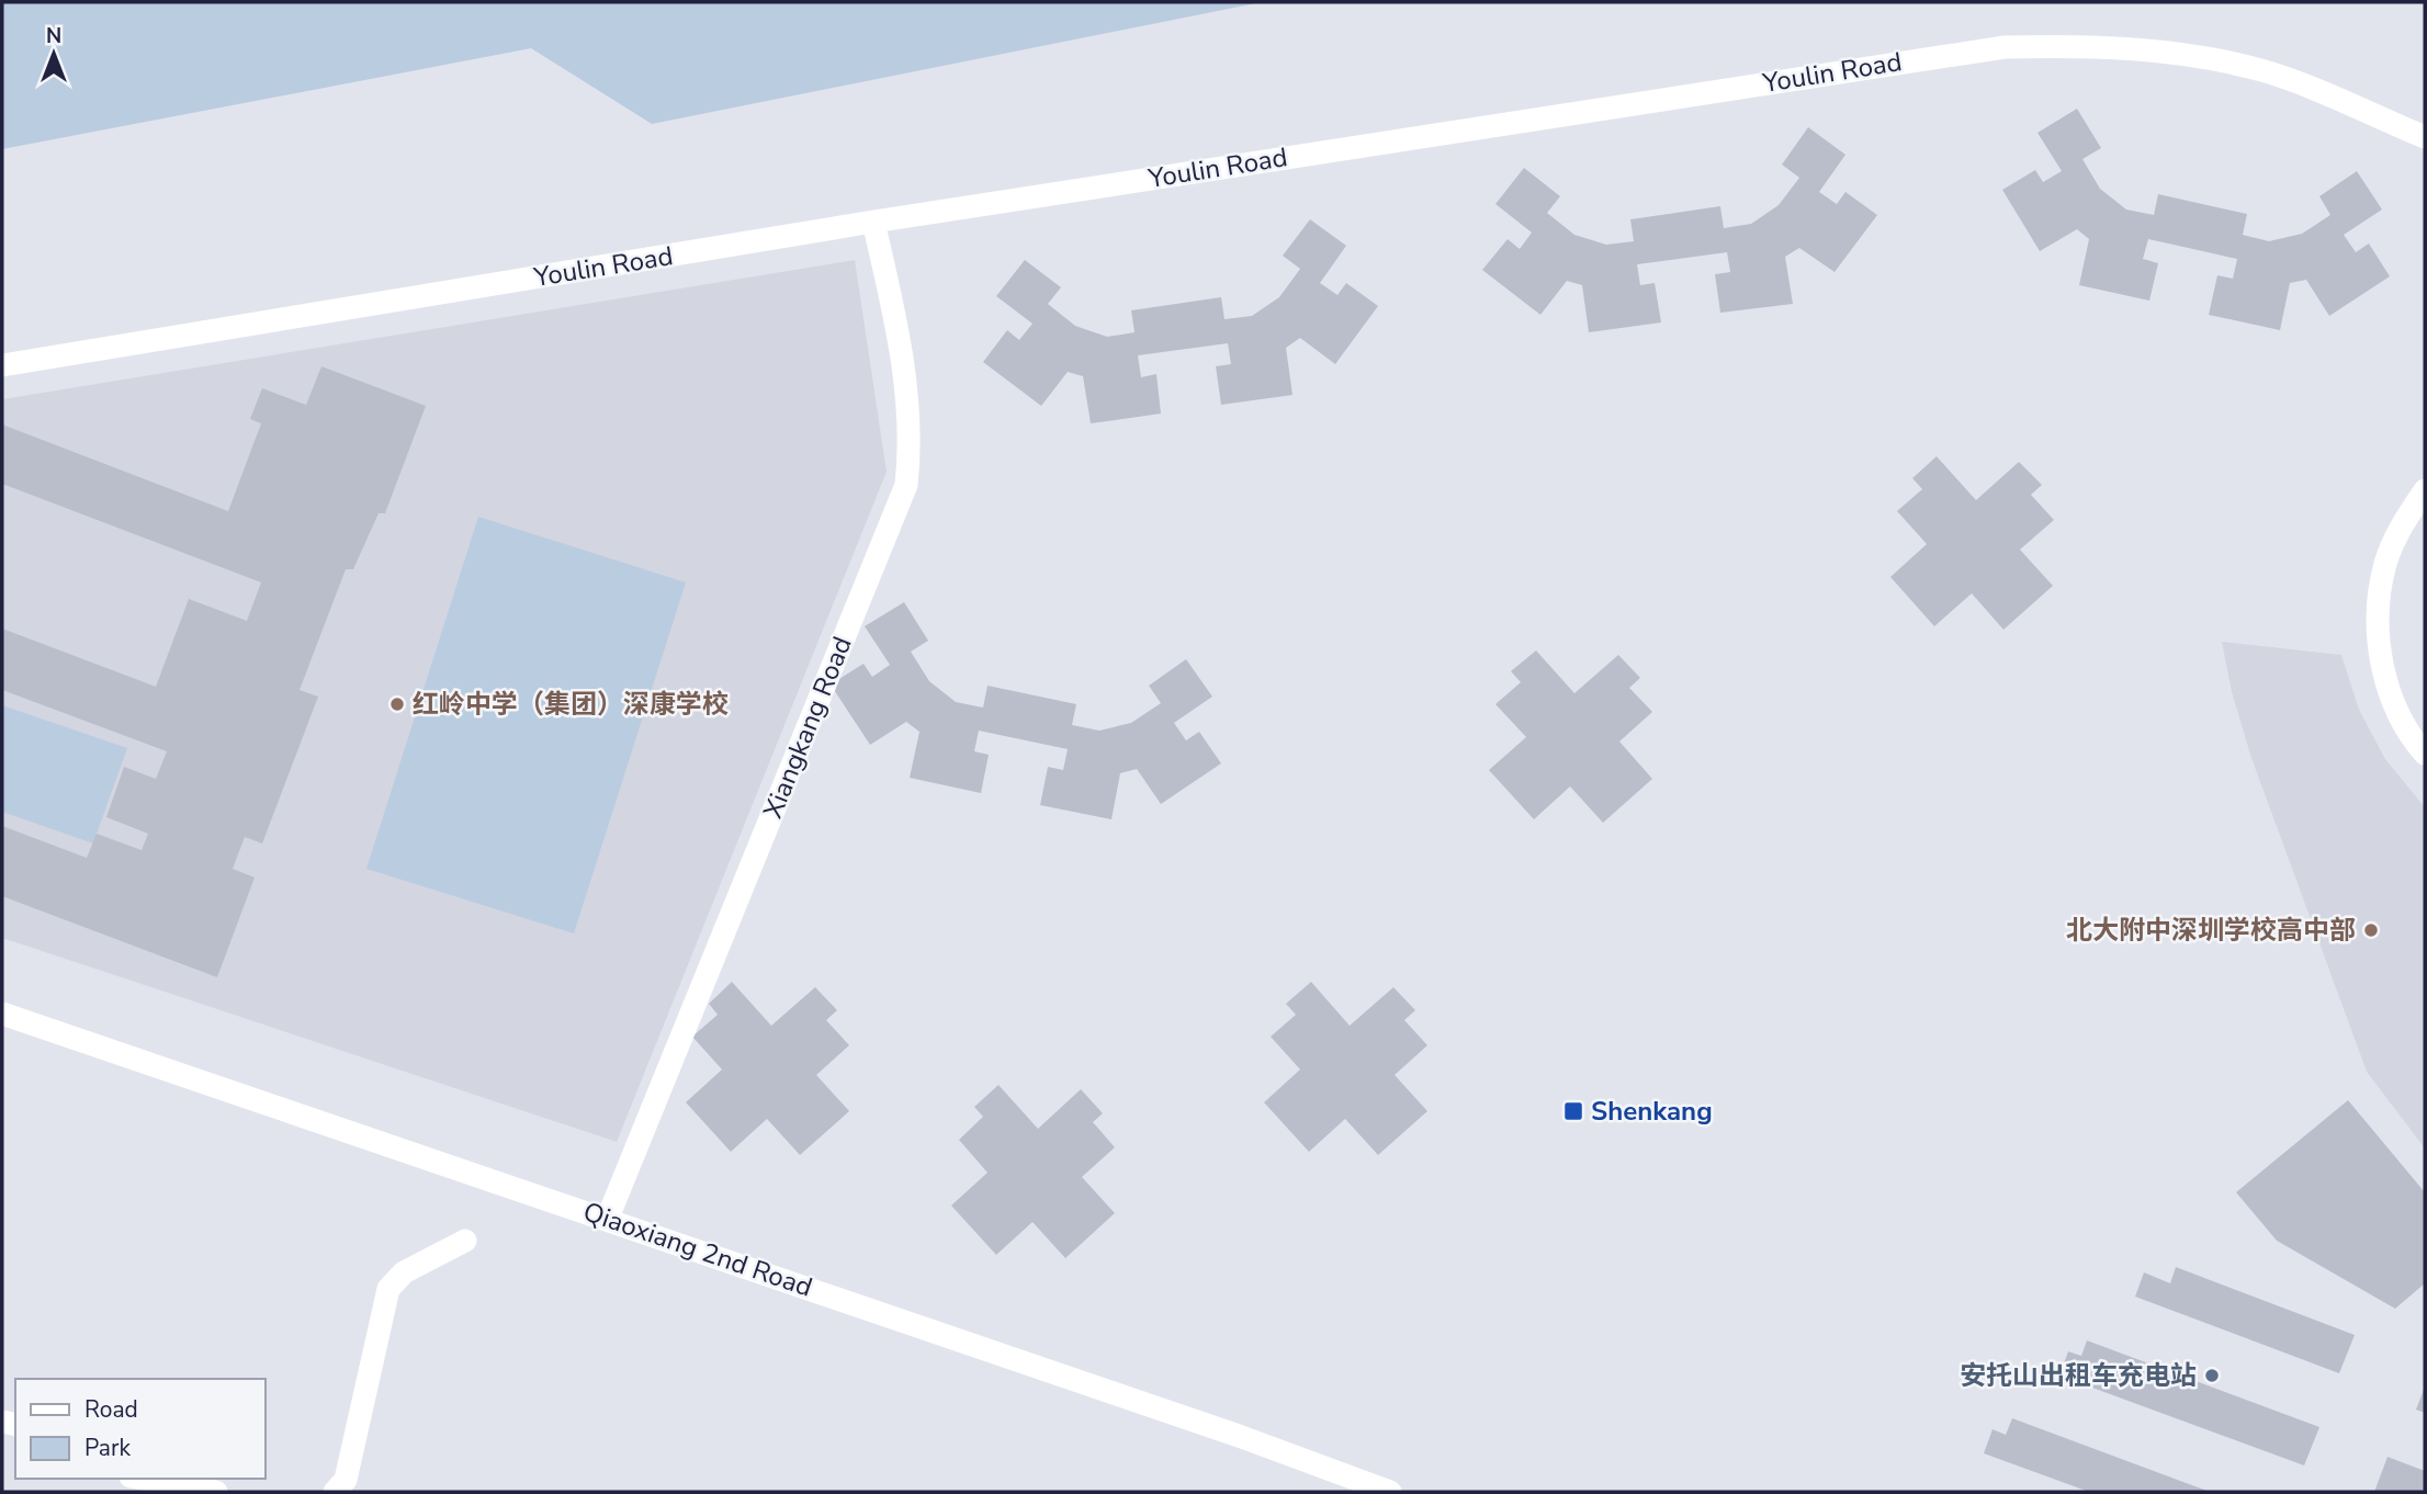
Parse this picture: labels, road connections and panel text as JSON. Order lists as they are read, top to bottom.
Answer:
{
  "streets": {
    "street": ["Youlin Road", "Xiangkang Road", "Qiaoxiang 2nd Road"]
  },
  "crossings": [
    ["Youlin Road", "Xiangkang Road"],
    ["Xiangkang Road", "Qiaoxiang 2nd Road"]
  ],
  "places": {
    "other": ["红岭中学（集团）深康学校", "北大附中深圳学校高中部", "安托山出租车充电站"],
    "transit": ["Shenkang"]
  },
  "legend": ["Road", "Park"],
  "north": "top"
}
